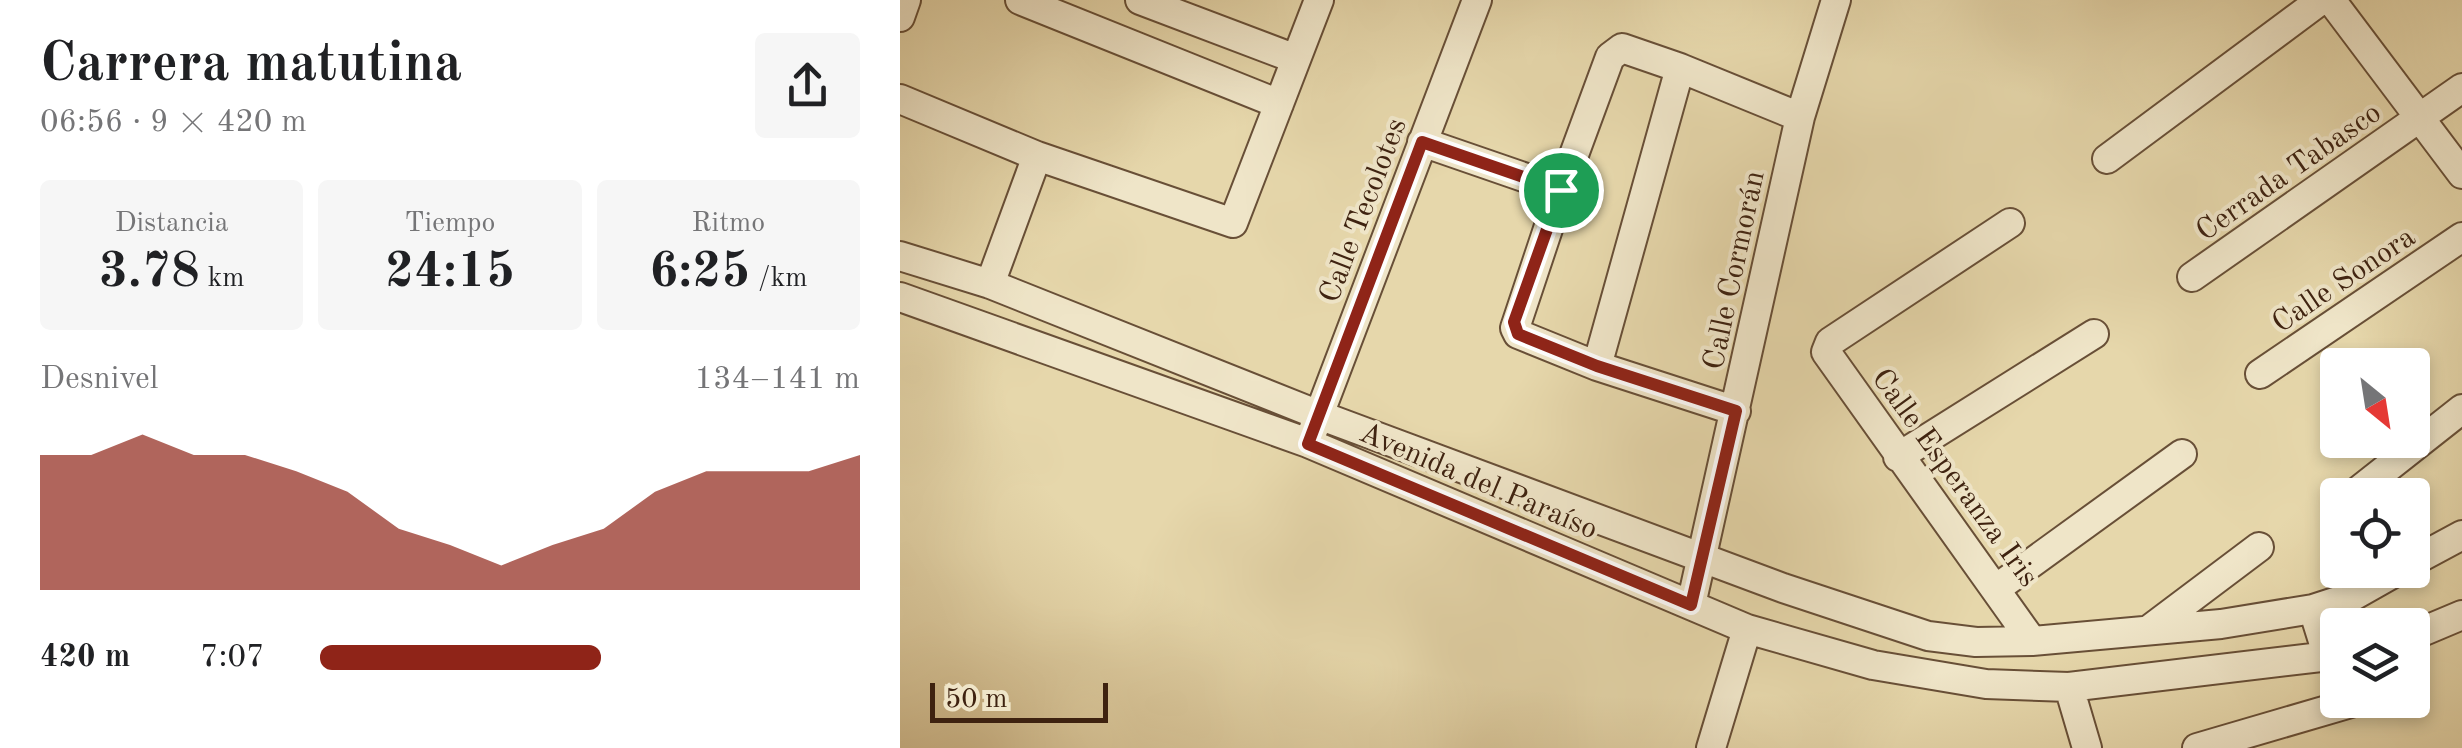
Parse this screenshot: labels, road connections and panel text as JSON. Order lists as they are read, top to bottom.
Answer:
{
  "streets": {
    "street": [
      "Cerrada Tabasco",
      "Calle Tecolotes",
      "Calle Cormorán",
      "Calle Sonora",
      "Calle Esperanza Iris",
      "Avenida del Paraíso"
    ]
  },
  "crossings": [
    ["Calle Tecolotes", "Avenida del Paraíso"],
    ["Calle Cormorán", "Avenida del Paraíso"],
    ["Calle Esperanza Iris", "Avenida del Paraíso"]
  ],
  "scale_bar": "50 m",
  "north": "bottom right",
  "page": {
    "heading": ["Carrera matutina", "06:56 · 9 × 420 m"],
    "stats": [
      ["Distancia", "3.78 km"],
      ["Tiempo", "24:15"],
      ["Ritmo", "6:25 /km"]
    ],
    "chart": ["Desnivel", "134–141 m"],
    "list": [
      {
        "name": "420 m",
        "note": "7:07"
      }
    ],
    "scale": "50 m"
  }
}
